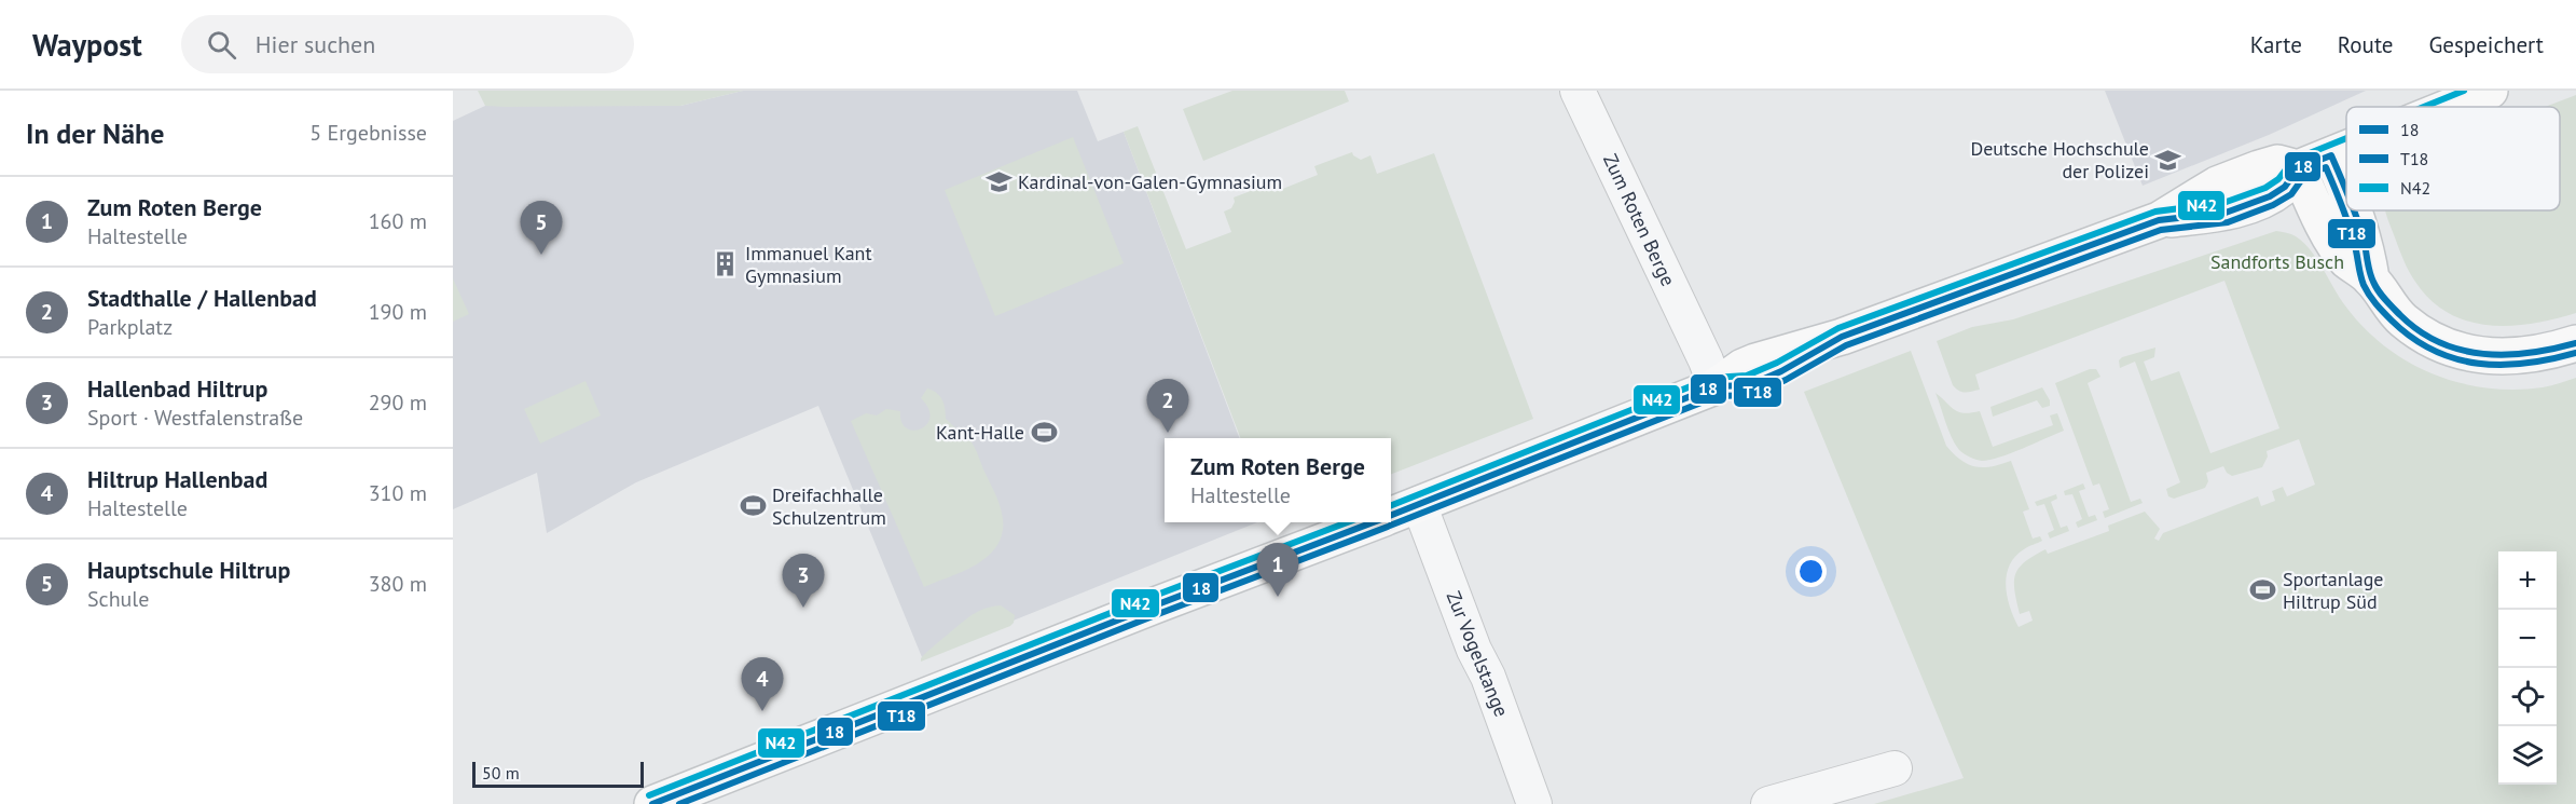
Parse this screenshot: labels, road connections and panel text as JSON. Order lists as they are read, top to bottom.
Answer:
{
  "streets": {
    "street": ["Zum Roten Berge", "Zur Vogelstange"]
  },
  "parks": ["Sandforts Busch"],
  "places": {
    "school or university": ["Deutsche Hochschule der Polizei", "Kardinal-von-Galen-Gymnasium"],
    "building": ["Immanuel Kant Gymnasium"],
    "sports": ["Kant-Halle", "Dreifachhalle Schulzentrum", "Sportanlage Hiltrup Süd"]
  },
  "lines": ["transit line N42", "transit line 18", "transit line T18"],
  "legend": ["18", "T18", "N42"],
  "scale_bar": "50 m",
  "page": {
    "header": "Waypost",
    "search": "Hier suchen",
    "nav": ["Karte", "Route", "Gespeichert"],
    "heading": ["In der Nähe", "5 Ergebnisse"],
    "list": [
      {
        "mark": "1",
        "name": "Zum Roten Berge",
        "note": "Haltestelle",
        "value": "160 m"
      },
      {
        "mark": "2",
        "name": "Stadthalle / Hallenbad",
        "note": "Parkplatz",
        "value": "190 m"
      },
      {
        "mark": "3",
        "name": "Hallenbad Hiltrup",
        "note": "Sport · Westfalenstraße",
        "value": "290 m"
      },
      {
        "mark": "4",
        "name": "Hiltrup Hallenbad",
        "note": "Haltestelle",
        "value": "310 m"
      },
      {
        "mark": "5",
        "name": "Hauptschule Hiltrup",
        "note": "Schule",
        "value": "380 m"
      }
    ],
    "pins": [
      "5",
      "2",
      "1",
      "3",
      "4"
    ],
    "popup": ["Zum Roten Berge", "Haltestelle"],
    "map_buttons": ["+", "−"],
    "scale": "50 m"
  }
}
